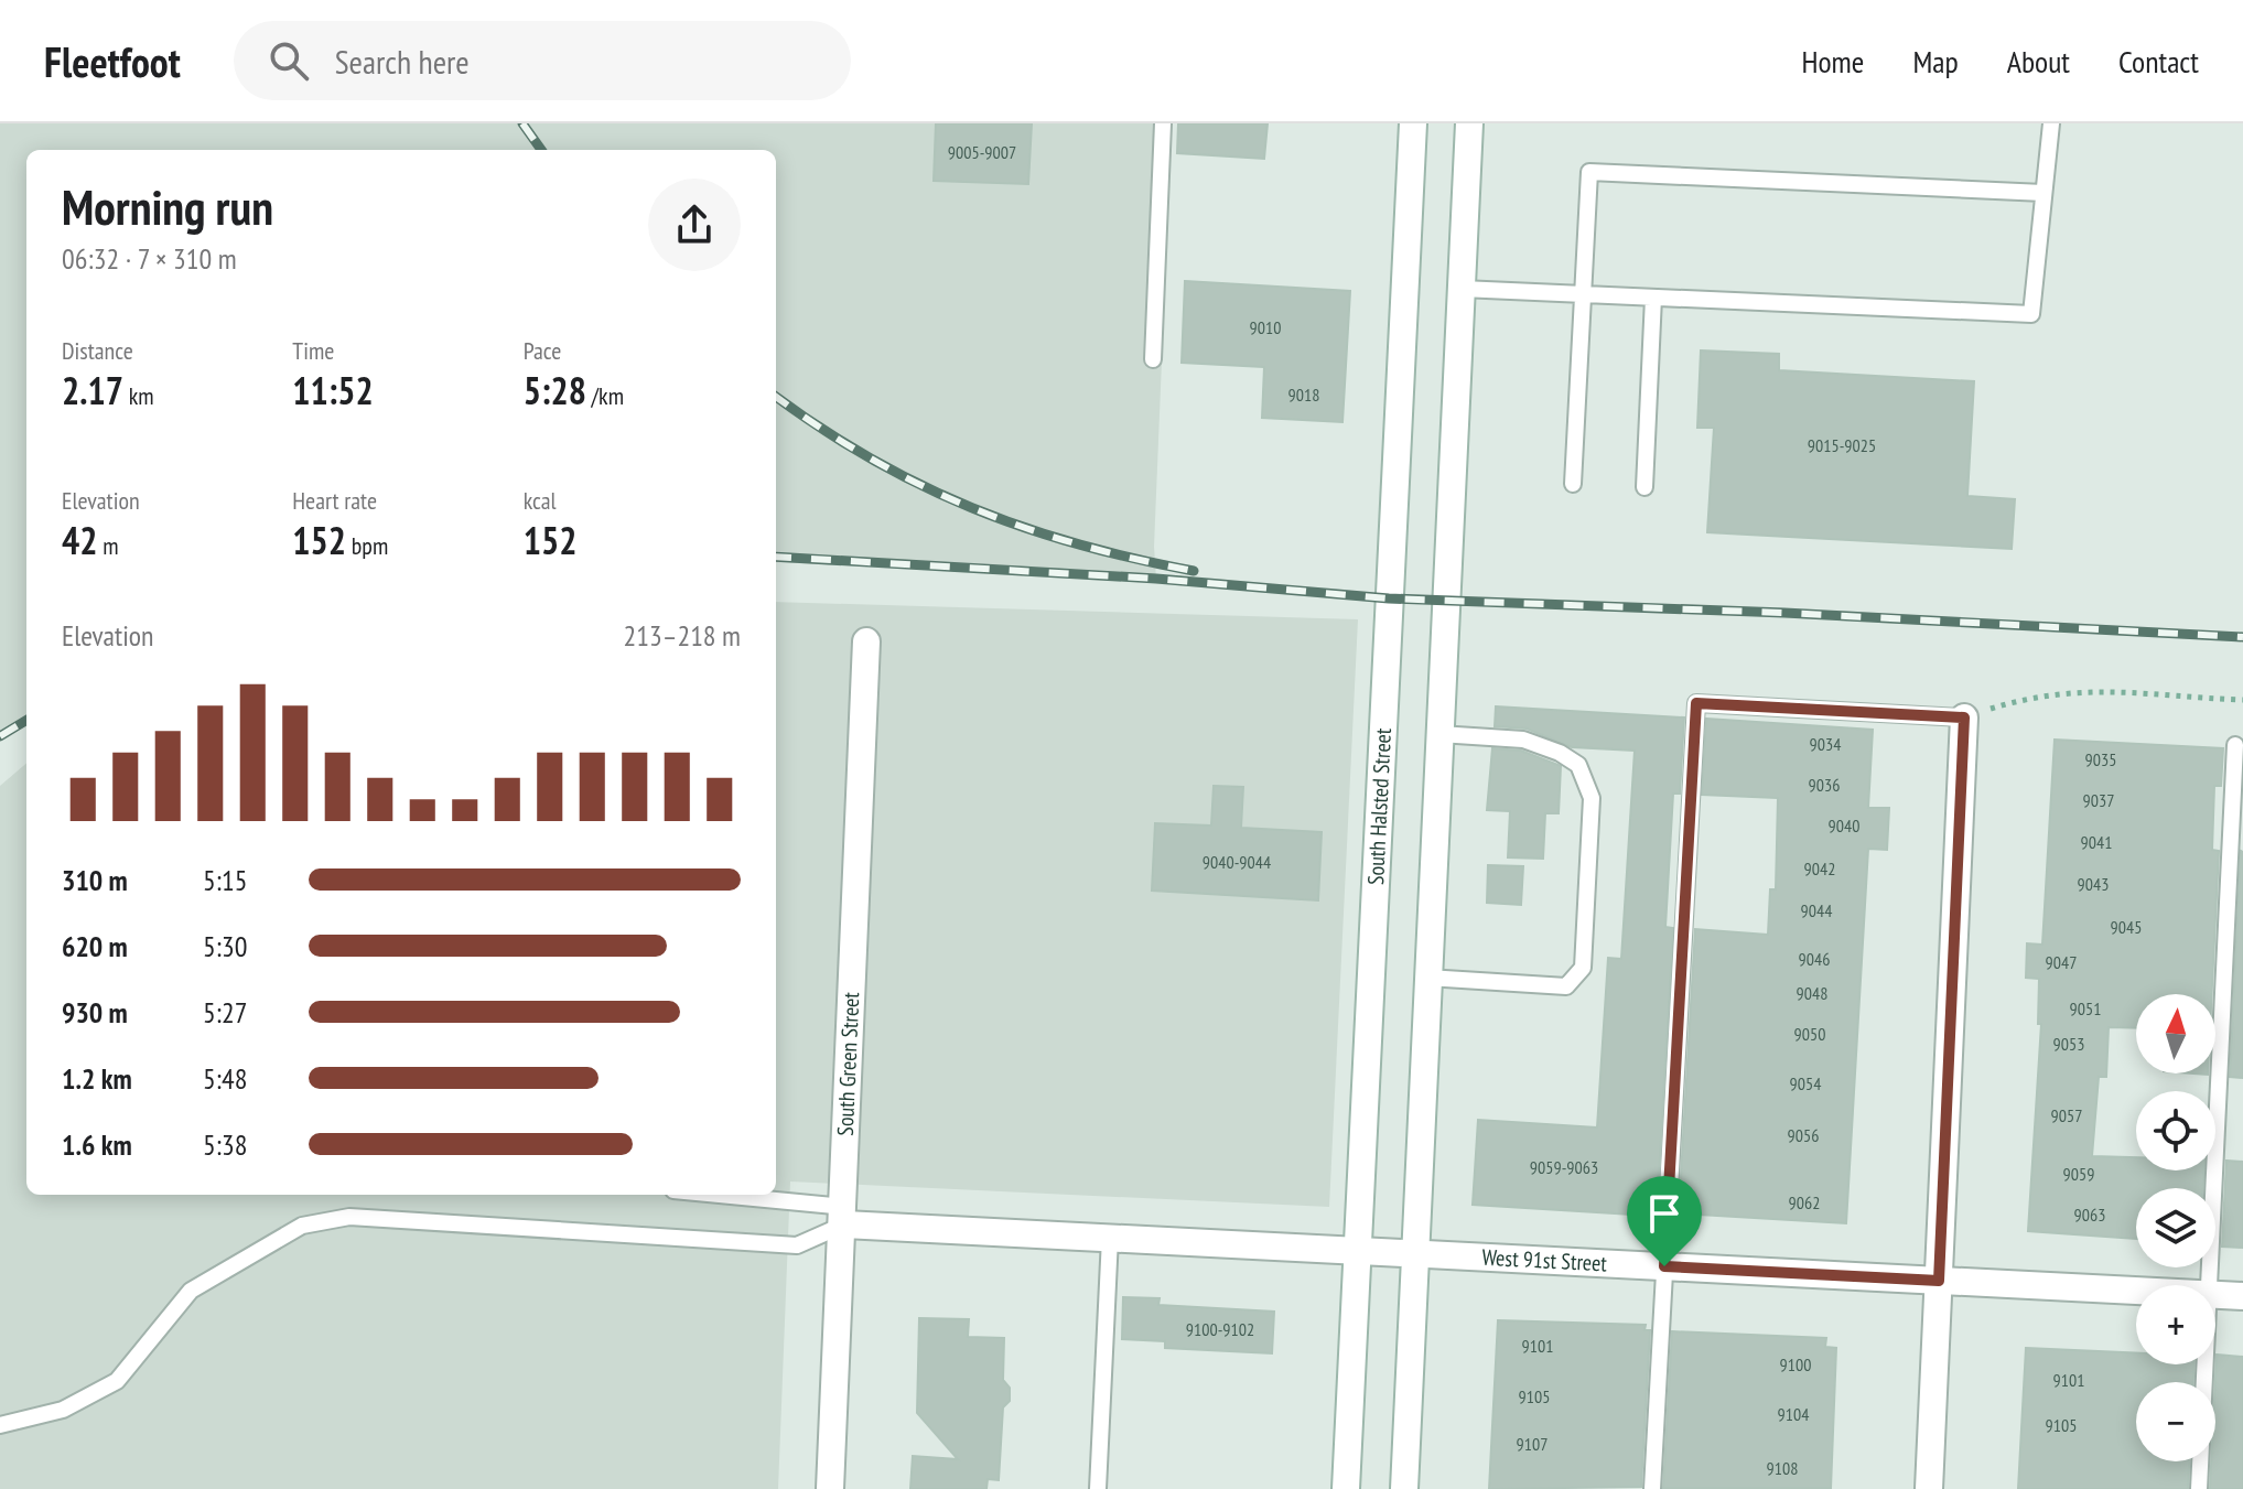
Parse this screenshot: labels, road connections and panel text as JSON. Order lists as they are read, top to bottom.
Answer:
{
  "streets": {
    "street": ["South Halsted Street", "South Green Street", "West 91st Street"]
  },
  "crossings": [
    ["South Halsted Street", "West 91st Street"],
    ["South Green Street", "West 91st Street"]
  ],
  "house_numbers": [
    "9005-9007",
    "9010",
    "9018",
    "9015-9025",
    "9034",
    "9035",
    "9036",
    "9037",
    "9040",
    "9041",
    "9040-9044",
    "9042",
    "9043",
    "9044",
    "9045",
    "9046",
    "9047",
    "9048",
    "9051",
    "9050",
    "9053",
    "9054",
    "9057",
    "9056",
    "9059-9063",
    "9059",
    "9062",
    "9063",
    "9100-9102",
    "9101",
    "9100",
    "9101",
    "9105",
    "9104",
    "9105",
    "9107",
    "9108"
  ],
  "north": "top",
  "page": {
    "header": "Fleetfoot",
    "search": "Search here",
    "nav": [
      "Home",
      "Map",
      "About",
      "Contact"
    ],
    "heading": ["Morning run", "06:32 · 7 × 310 m"],
    "stats": [
      ["Distance", "2.17 km"],
      ["Time", "11:52"],
      ["Pace", "5:28 /km"],
      ["Elevation", "42 m"],
      ["Heart rate", "152 bpm"],
      ["kcal", "152"]
    ],
    "chart": ["Elevation", "213–218 m"],
    "list": [
      {
        "name": "310 m",
        "note": "5:15"
      },
      {
        "name": "620 m",
        "note": "5:30"
      },
      {
        "name": "930 m",
        "note": "5:27"
      },
      {
        "name": "1.2 km",
        "note": "5:48"
      },
      {
        "name": "1.6 km",
        "note": "5:38"
      }
    ],
    "map_buttons": ["+", "−"]
  }
}
